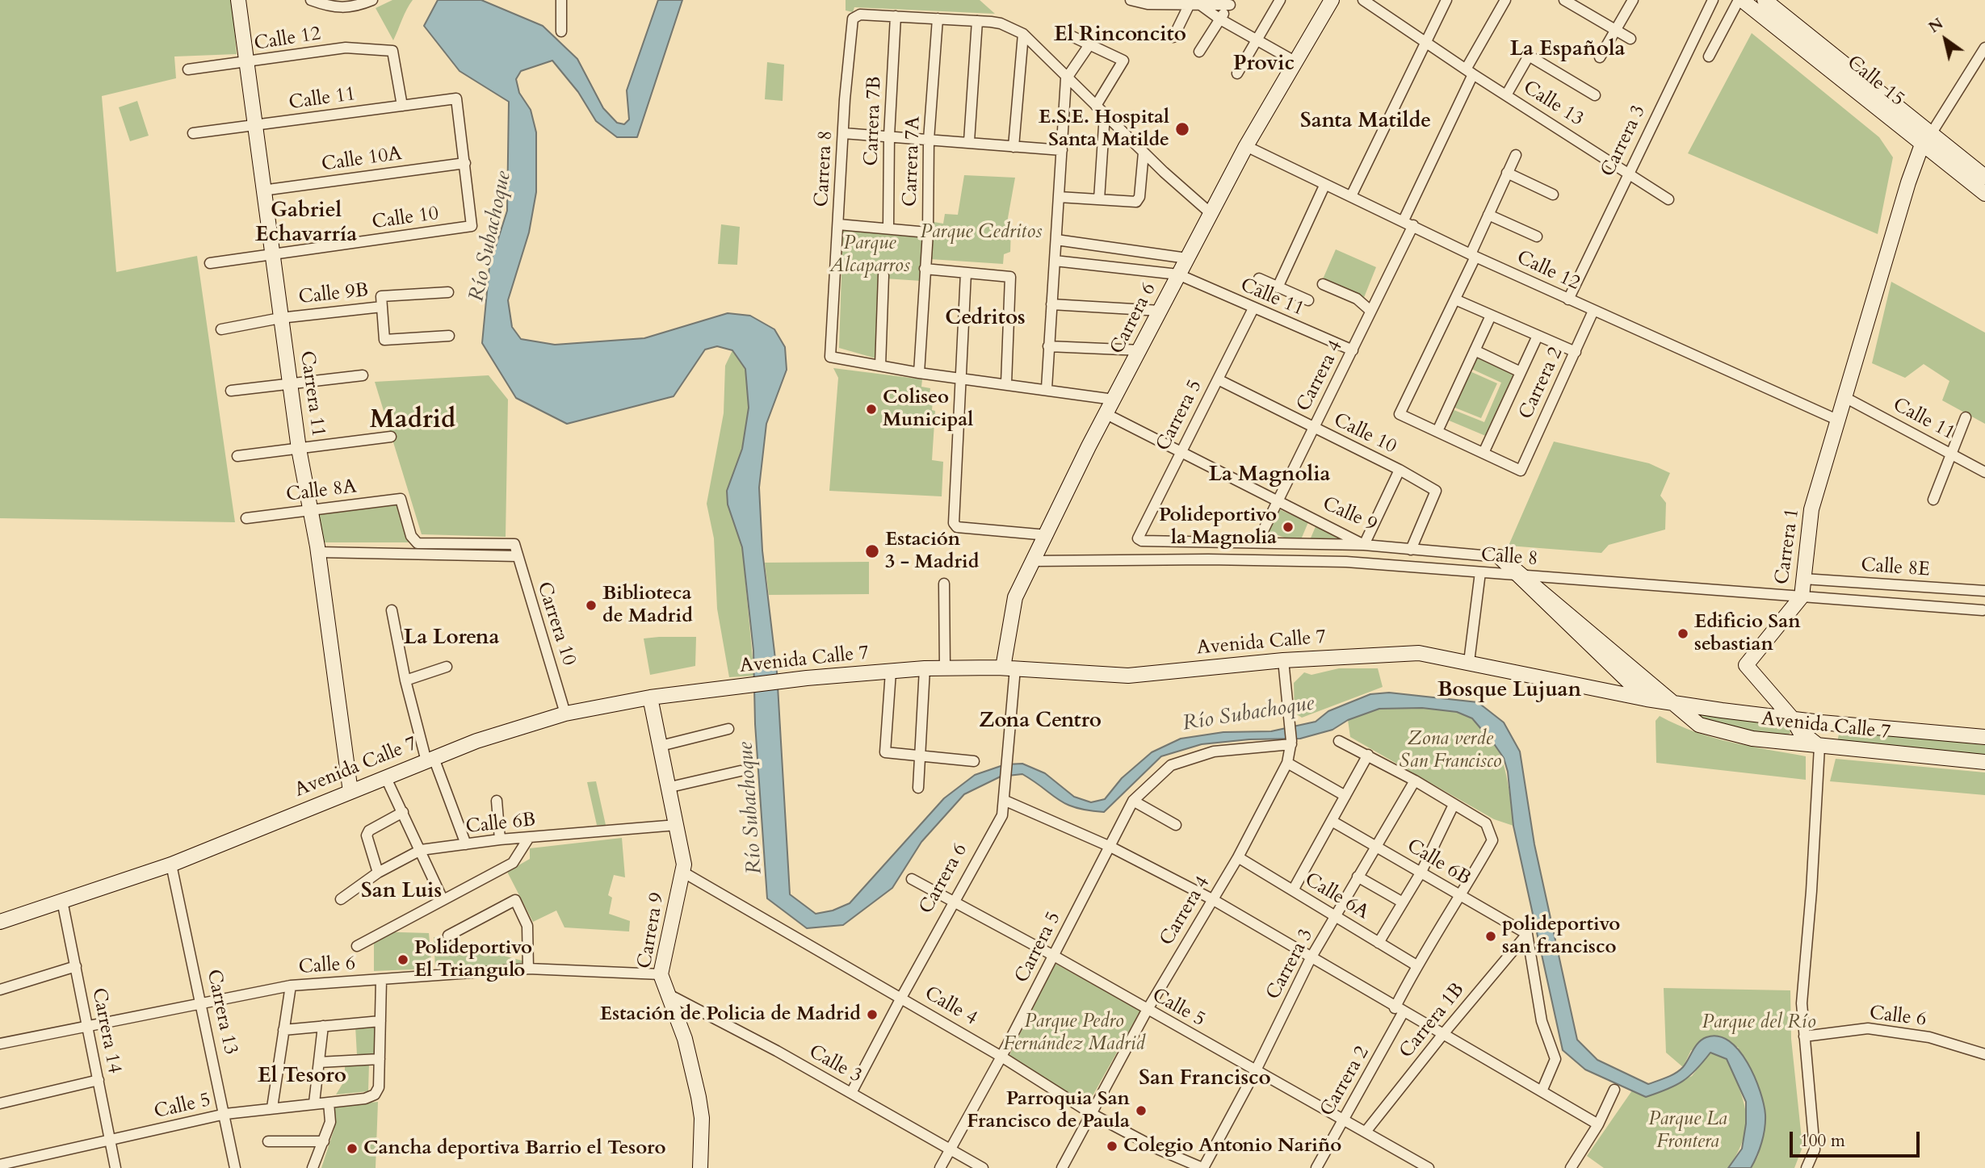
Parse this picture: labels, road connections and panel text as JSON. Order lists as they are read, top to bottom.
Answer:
{
  "streets": {
    "street": [
      "Calle 12",
      "Calle 15",
      "Calle 11",
      "Calle 13",
      "Carrera 7B",
      "Carrera 3",
      "Calle 10A",
      "Carrera 7A",
      "Carrera 8",
      "Calle 10",
      "Calle 9B",
      "Carrera 6",
      "Carrera 4",
      "Carrera 2",
      "Carrera 11",
      "Carrera 5",
      "Calle 8A",
      "Calle 9",
      "Carrera 1",
      "Calle 8",
      "Calle 8E",
      "Carrera 10",
      "Avenida Calle 7",
      "Calle 6B",
      "Calle 6A",
      "Carrera 9",
      "Calle 6",
      "Calle 4",
      "Calle 5",
      "Carrera 13",
      "Carrera 1B",
      "Carrera 14",
      "Calle 3"
    ]
  },
  "crossings": [
    ["Calle 12", "Calle 11"],
    ["Calle 12", "Carrera 3"],
    ["Calle 12", "Carrera 6"],
    ["Calle 12", "Carrera 4"],
    ["Calle 12", "Carrera 2"],
    ["Calle 12", "Carrera 11"],
    ["Calle 12", "Carrera 1"],
    ["Calle 15", "Carrera 1"],
    ["Calle 11", "Calle 10A"],
    ["Calle 11", "Calle 10"],
    ["Calle 11", "Carrera 6"],
    ["Calle 11", "Carrera 4"],
    ["Calle 11", "Carrera 11"],
    ["Calle 11", "Carrera 5"],
    ["Calle 11", "Carrera 1"],
    ["Calle 13", "Carrera 3"],
    ["Calle 13", "Carrera 4"],
    ["Carrera 7B", "Carrera 8"],
    ["Carrera 3", "Calle 6B"],
    ["Carrera 3", "Calle 6A"],
    ["Carrera 3", "Calle 4"],
    ["Carrera 3", "Calle 5"],
    ["Calle 10A", "Calle 10"],
    ["Calle 10A", "Carrera 11"],
    ["Calle 10", "Carrera 4"],
    ["Calle 10", "Carrera 11"],
    ["Calle 10", "Carrera 5"],
    ["Calle 10", "Calle 9"],
    ["Calle 9B", "Carrera 11"],
    ["Carrera 6", "Calle 9"],
    ["Carrera 6", "Calle 8"],
    ["Carrera 6", "Avenida Calle 7"],
    ["Carrera 6", "Calle 4"],
    ["Carrera 6", "Calle 5"],
    ["Carrera 6", "Calle 3"],
    ["Carrera 4", "Carrera 5"],
    ["Carrera 4", "Calle 9"],
    ["Carrera 4", "Avenida Calle 7"],
    ["Carrera 4", "Calle 6A"],
    ["Carrera 4", "Calle 4"],
    ["Carrera 4", "Calle 5"],
    ["Carrera 2", "Calle 6B"],
    ["Carrera 2", "Calle 6A"],
    ["Carrera 2", "Calle 5"],
    ["Carrera 11", "Calle 8A"],
    ["Carrera 11", "Avenida Calle 7"],
    ["Carrera 5", "Calle 9"],
    ["Carrera 5", "Calle 4"],
    ["Carrera 5", "Calle 5"],
    ["Carrera 5", "Calle 3"],
    ["Calle 8A", "Carrera 10"],
    ["Calle 9", "Avenida Calle 7"],
    ["Carrera 1", "Calle 8"],
    ["Carrera 1", "Calle 8E"],
    ["Carrera 1", "Avenida Calle 7"],
    ["Carrera 10", "Avenida Calle 7"],
    ["Avenida Calle 7", "Carrera 9"],
    ["Avenida Calle 7", "Carrera 13"],
    ["Avenida Calle 7", "Carrera 14"],
    ["Calle 6B", "Carrera 9"],
    ["Calle 6B", "Carrera 1B"],
    ["Carrera 9", "Calle 6"],
    ["Carrera 9", "Calle 4"],
    ["Carrera 9", "Calle 3"],
    ["Calle 6", "Carrera 13"],
    ["Calle 6", "Carrera 14"],
    ["Calle 5", "Carrera 13"],
    ["Calle 5", "Carrera 1B"],
    ["Calle 5", "Carrera 14"]
  ],
  "districts": [
    "El Rinconcito",
    "La Española",
    "Provic",
    "Santa Matilde",
    "Gabriel Echavarría",
    "Cedritos",
    "Madrid",
    "La Magnolia",
    "La Lorena",
    "Bosque Lujuan",
    "Zona Centro",
    "San Luis",
    "El Tesoro",
    "San Francisco"
  ],
  "water": ["Río Subachoque"],
  "parks": [
    "Parque Cedritos",
    "Parque Alcaparros",
    "Zona verde San Francisco",
    "Parque Pedro Fernández Madrid",
    "Parque del Río",
    "Parque La Frontera"
  ],
  "places": [
    "E.S.E. Hospital Santa Matilde",
    "Coliseo Municipal",
    "Polideportivo la Magnolia",
    "Estación 3 - Madrid",
    "Biblioteca de Madrid",
    "Edificio San sebastian",
    "polideportivo san francisco",
    "Polideportivo El Triangulo",
    "Estación de Policia de Madrid",
    "Parroquia San Francisco de Paula",
    "Colegio Antonio Nariño",
    "Cancha deportiva Barrio el Tesoro"
  ],
  "scale_bar": "100 m",
  "north": "top left"
}
